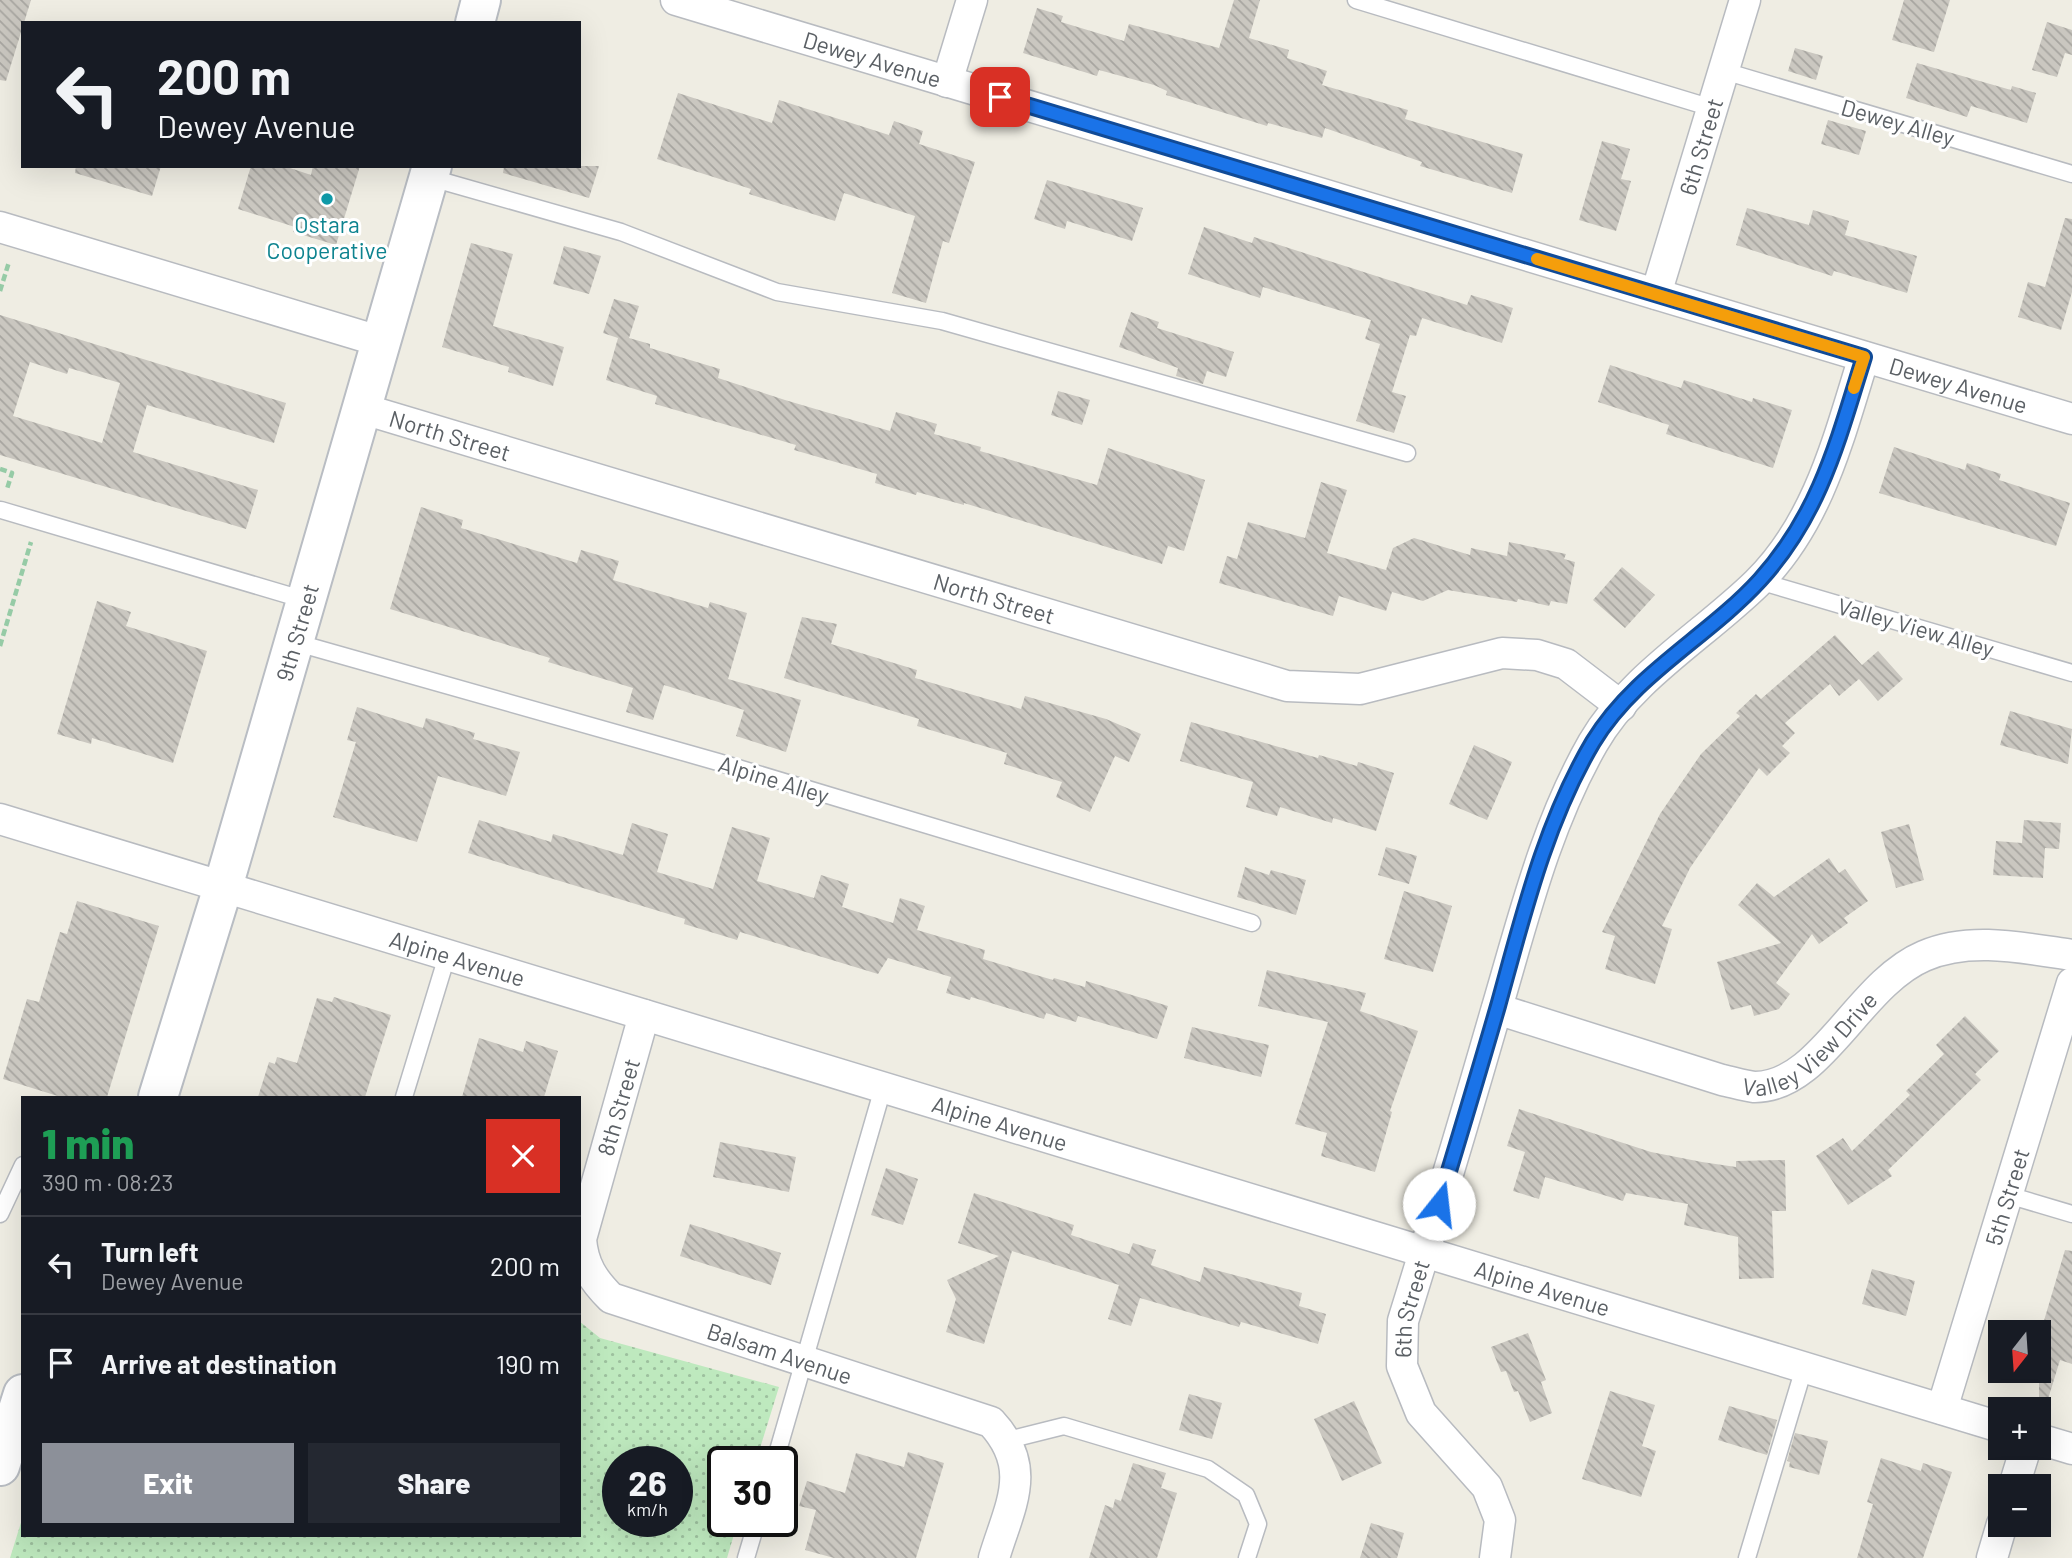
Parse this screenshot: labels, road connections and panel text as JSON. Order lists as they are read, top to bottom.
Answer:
{
  "streets": {
    "street": [
      "Dewey Avenue",
      "6th Street",
      "North Street",
      "9th Street",
      "Alpine Avenue",
      "Valley View Drive",
      "8th Street",
      "5th Street",
      "Balsam Avenue"
    ],
    "lane": ["Dewey Alley", "Valley View Alley", "Alpine Alley"]
  },
  "crossings": [
    ["Dewey Avenue", "6th Street"],
    ["Dewey Alley", "6th Street"],
    ["6th Street", "North Street"],
    ["6th Street", "Valley View Alley"],
    ["6th Street", "Alpine Avenue"],
    ["6th Street", "Valley View Drive"],
    ["North Street", "9th Street"],
    ["9th Street", "Alpine Alley"],
    ["9th Street", "Alpine Avenue"],
    ["Alpine Avenue", "8th Street"],
    ["Alpine Avenue", "5th Street"],
    ["8th Street", "Balsam Avenue"]
  ],
  "places": ["Ostara Cooperative"],
  "north": "bottom",
  "page": {
    "turn": ["200 m", "Dewey Avenue"],
    "heading": ["1 min", "390 m · 08:23"],
    "list": [
      {
        "name": "Turn left",
        "note": "Dewey Avenue",
        "value": "200 m"
      },
      {
        "name": "Arrive at destination",
        "value": "190 m"
      }
    ],
    "map_buttons": ["+", "−"],
    "buttons": ["Exit", "Share"],
    "speed": "26 km/h",
    "limit": "30"
  }
}
